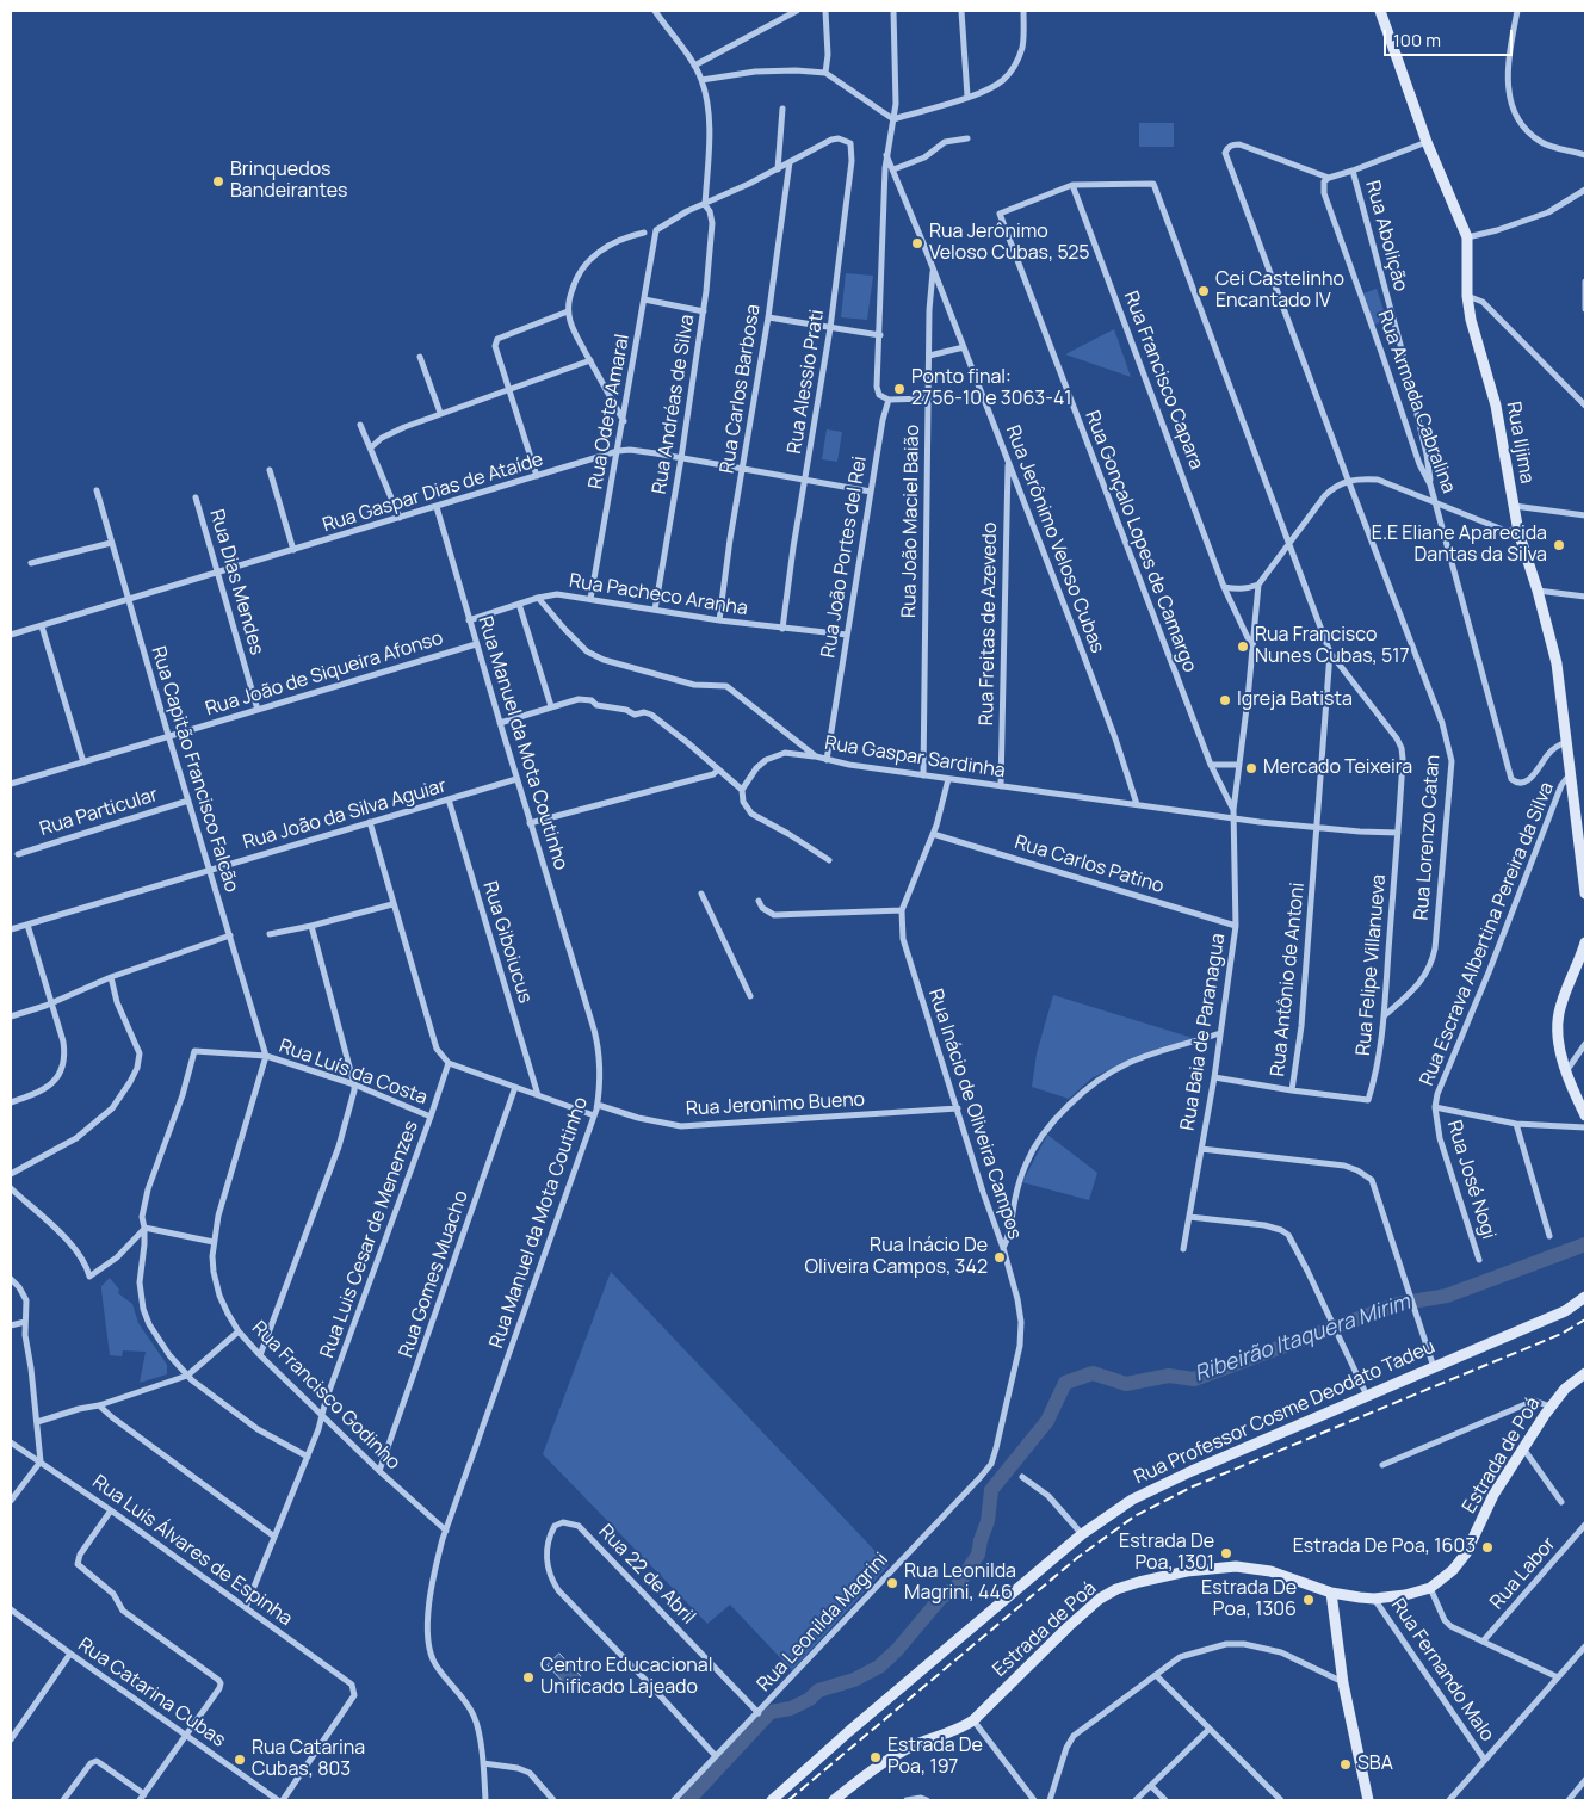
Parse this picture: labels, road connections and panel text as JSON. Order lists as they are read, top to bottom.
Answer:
{
  "streets": {
    "main road": ["Rua Iljima", "Rua Professor Cosme Deodato Tadeu", "Estrada de Poá"],
    "street": [
      "Rua Abolição",
      "Rua Francisco Capara",
      "Rua Alessio Prati",
      "Rua Carlos Barbosa",
      "Rua Armada Cabralina",
      "Rua Andréas de Silva",
      "Rua Odete Amaral",
      "Rua Gaspar Dias de Ataíde",
      "Rua João Maciel Baião",
      "Rua Jerônimo Veloso Cubas",
      "Rua Gonçalo Lopes de Camargo",
      "Rua João Portes del Rei",
      "Rua Dias Mendes",
      "Rua Pacheco Aranha",
      "Rua Freitas de Azevedo",
      "Rua João de Siqueira Afonso",
      "Rua Manuel da Mota Coutinho",
      "Rua Gaspar Sardinha",
      "Rua Capitão Francisco Falcão",
      "Rua Particular",
      "Rua João da Silva Aguiar",
      "Rua Lorenzo Catan",
      "Rua Carlos Patino",
      "Rua Escrava Albertina Pereira da Silva",
      "Rua Giboiucus",
      "Rua Felipe Villanueva",
      "Rua Antônio de Antoni",
      "Rua Baia de Paranagua",
      "Rua Luís da Costa",
      "Rua Jeronimo Bueno",
      "Rua Inácio de Oliveira Campos",
      "Rua José Nogi",
      "Rua Luis Cesar de Menenzes",
      "Rua Gomes Muacho",
      "Rua Francisco Godinho",
      "Rua Luís Álvares de Espinha",
      "Rua Labor",
      "Rua 22 de Abril",
      "Rua Leonilda Magrini",
      "Rua Fernando Malo",
      "Rua Catarina Cubas"
    ]
  },
  "crossings": [
    ["Rua Abolição", "Rua Armada Cabralina"],
    ["Rua Francisco Capara", "Rua Gonçalo Lopes de Camargo"],
    ["Rua Francisco Capara", "Rua Baia de Paranagua"],
    ["Rua Alessio Prati", "Rua Carlos Barbosa"],
    ["Rua Alessio Prati", "Rua Gaspar Dias de Ataíde"],
    ["Rua Alessio Prati", "Rua Pacheco Aranha"],
    ["Rua Carlos Barbosa", "Rua Gaspar Dias de Ataíde"],
    ["Rua Carlos Barbosa", "Rua Pacheco Aranha"],
    ["Rua Armada Cabralina", "Rua Iljima"],
    ["Rua Armada Cabralina", "Rua Lorenzo Catan"],
    ["Rua Andréas de Silva", "Rua Odete Amaral"],
    ["Rua Andréas de Silva", "Rua Gaspar Dias de Ataíde"],
    ["Rua Andréas de Silva", "Rua Pacheco Aranha"],
    ["Rua Odete Amaral", "Rua Gaspar Dias de Ataíde"],
    ["Rua Odete Amaral", "Rua Pacheco Aranha"],
    ["Rua Iljima", "Rua Escrava Albertina Pereira da Silva"],
    ["Rua Gaspar Dias de Ataíde", "Rua João Portes del Rei"],
    ["Rua Gaspar Dias de Ataíde", "Rua Dias Mendes"],
    ["Rua Gaspar Dias de Ataíde", "Rua Manuel da Mota Coutinho"],
    ["Rua Gaspar Dias de Ataíde", "Rua Capitão Francisco Falcão"],
    ["Rua João Maciel Baião", "Rua Jerônimo Veloso Cubas"],
    ["Rua João Maciel Baião", "Rua Gaspar Sardinha"],
    ["Rua Jerônimo Veloso Cubas", "Rua Freitas de Azevedo"],
    ["Rua Jerônimo Veloso Cubas", "Rua Gaspar Sardinha"],
    ["Rua Gonçalo Lopes de Camargo", "Rua Baia de Paranagua"],
    ["Rua João Portes del Rei", "Rua Pacheco Aranha"],
    ["Rua João Portes del Rei", "Rua Gaspar Sardinha"],
    ["Rua Dias Mendes", "Rua João de Siqueira Afonso"],
    ["Rua Pacheco Aranha", "Rua Manuel da Mota Coutinho"],
    ["Rua Pacheco Aranha", "Rua Gaspar Sardinha"],
    ["Rua Freitas de Azevedo", "Rua Gaspar Sardinha"],
    ["Rua João de Siqueira Afonso", "Rua Manuel da Mota Coutinho"],
    ["Rua João de Siqueira Afonso", "Rua Capitão Francisco Falcão"],
    ["Rua Manuel da Mota Coutinho", "Rua João da Silva Aguiar"],
    ["Rua Manuel da Mota Coutinho", "Rua Jeronimo Bueno"],
    ["Rua Manuel da Mota Coutinho", "Rua Francisco Godinho"],
    ["Rua Gaspar Sardinha", "Rua Antônio de Antoni"],
    ["Rua Gaspar Sardinha", "Rua Baia de Paranagua"],
    ["Rua Gaspar Sardinha", "Rua Inácio de Oliveira Campos"],
    ["Rua Capitão Francisco Falcão", "Rua Particular"],
    ["Rua Capitão Francisco Falcão", "Rua João da Silva Aguiar"],
    ["Rua Capitão Francisco Falcão", "Rua Luís da Costa"],
    ["Rua Capitão Francisco Falcão", "Rua Francisco Godinho"],
    ["Rua João da Silva Aguiar", "Rua Giboiucus"],
    ["Rua Lorenzo Catan", "Rua Felipe Villanueva"],
    ["Rua Carlos Patino", "Rua Baia de Paranagua"],
    ["Rua Carlos Patino", "Rua Inácio de Oliveira Campos"],
    ["Rua Escrava Albertina Pereira da Silva", "Rua José Nogi"],
    ["Rua Felipe Villanueva", "Rua Antônio de Antoni"],
    ["Rua Antônio de Antoni", "Rua Baia de Paranagua"],
    ["Rua Luís da Costa", "Rua Luis Cesar de Menenzes"],
    ["Rua Luís da Costa", "Rua Francisco Godinho"],
    ["Rua Jeronimo Bueno", "Rua Inácio de Oliveira Campos"],
    ["Rua Inácio de Oliveira Campos", "Rua Leonilda Magrini"],
    ["Rua Luis Cesar de Menenzes", "Rua Francisco Godinho"],
    ["Rua Luis Cesar de Menenzes", "Rua Luís Álvares de Espinha"],
    ["Rua Gomes Muacho", "Rua Francisco Godinho"],
    ["Estrada de Poá", "Rua Fernando Malo"],
    ["Rua 22 de Abril", "Rua Leonilda Magrini"]
  ],
  "water": ["Ribeirão Itaquera Mirim"],
  "places": [
    "Brinquedos Bandeirantes",
    "Rua Jerônimo Veloso Cubas, 525",
    "Cei Castelinho Encantado IV",
    "Ponto final: 2756-10 e 3063-41",
    "E.E Eliane Aparecida Dantas da Silva",
    "Rua Francisco Nunes Cubas, 517",
    "Igreja Batista",
    "Mercado Teixeira",
    "Rua Inácio De Oliveira Campos, 342",
    "Estrada De Poa, 1603",
    "Estrada De Poa, 1301",
    "Rua Leonilda Magrini, 446",
    "Estrada De Poa, 1306",
    "Centro Educacional Unificado Lajeado",
    "Estrada De Poa, 197",
    "Rua Catarina Cubas, 803",
    "SBA"
  ],
  "scale_bar": "100 m"
}
